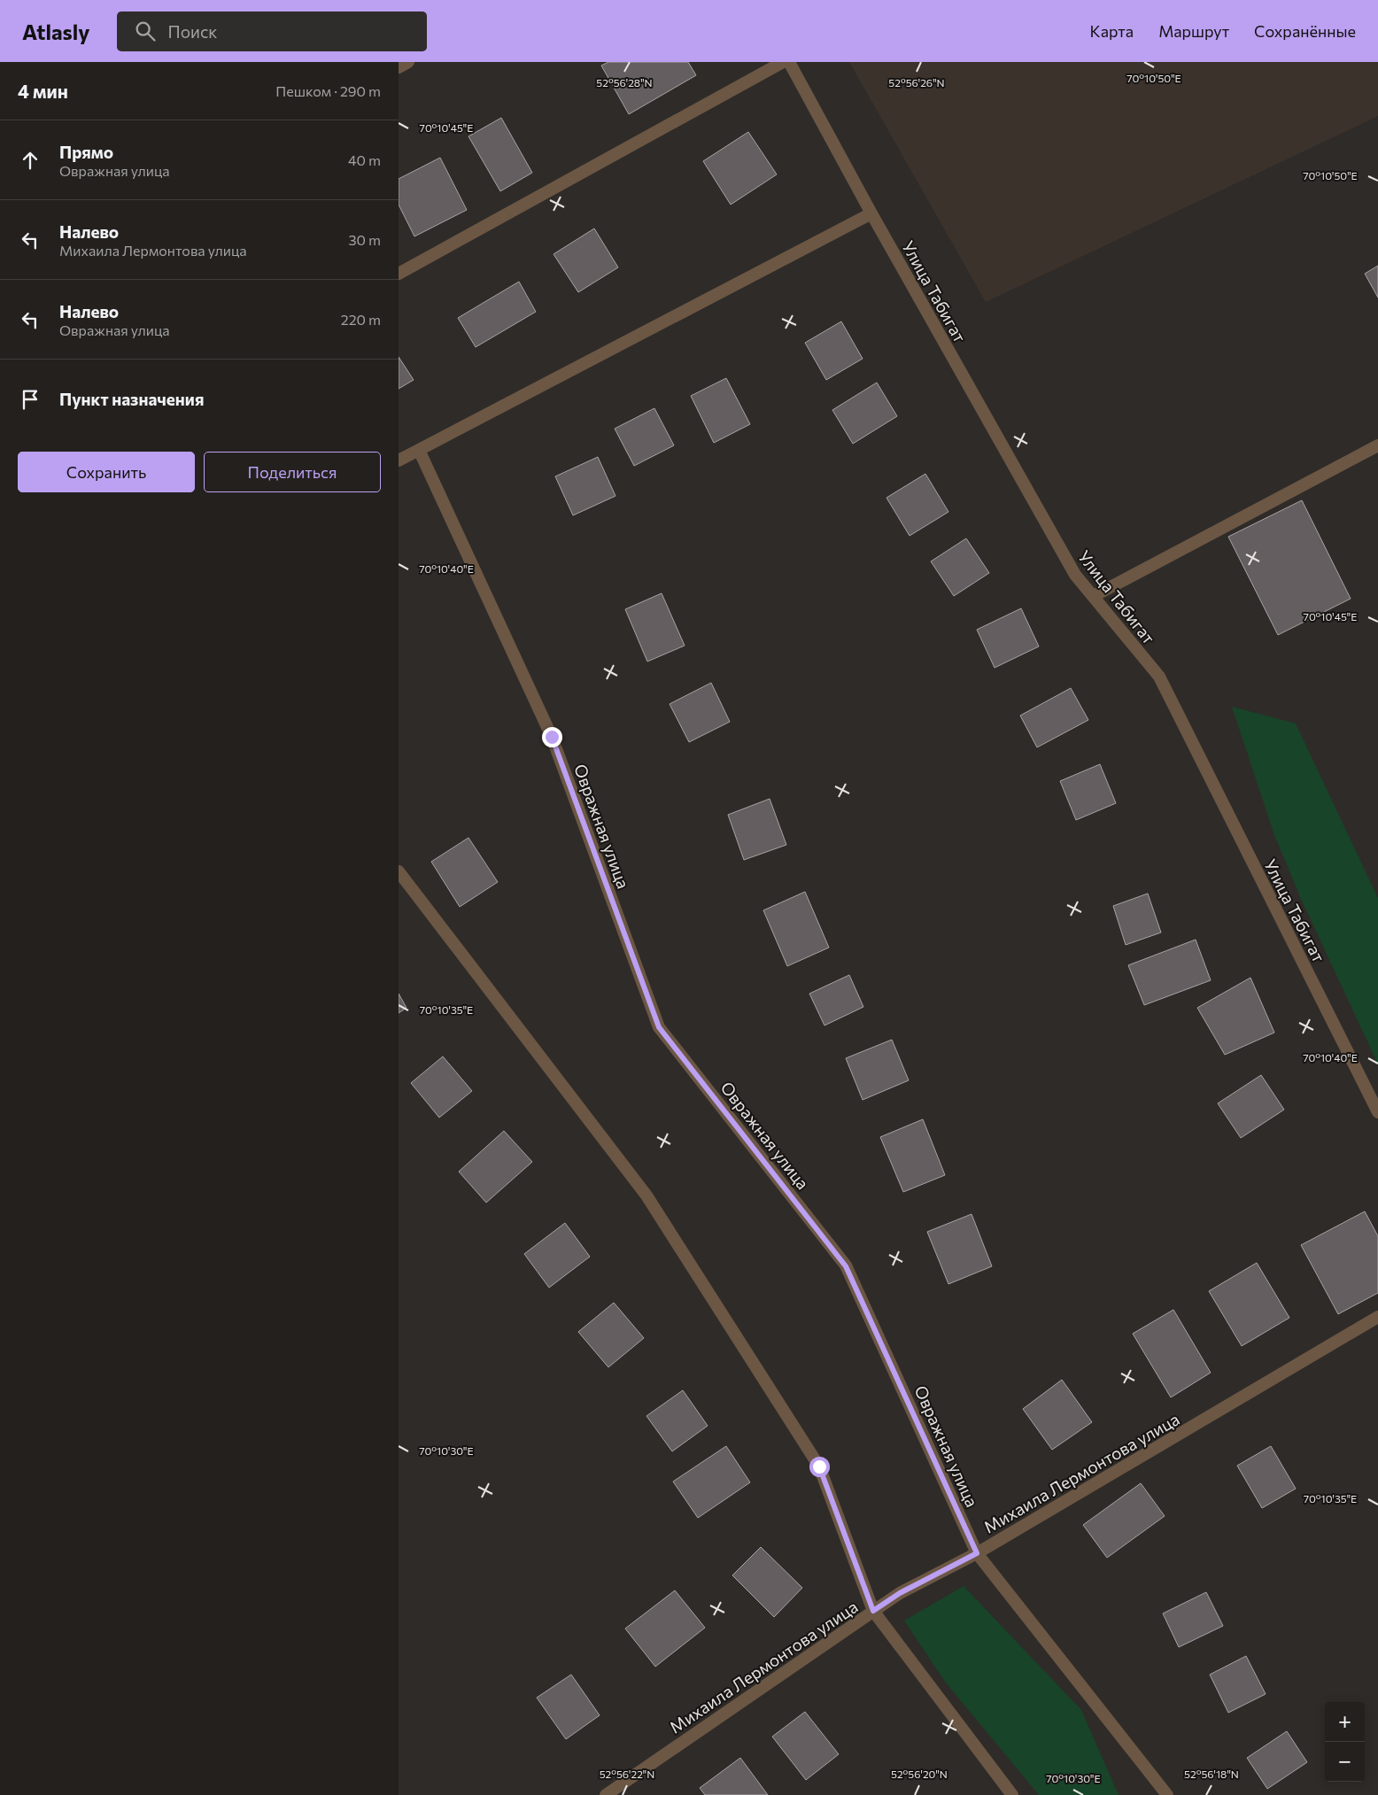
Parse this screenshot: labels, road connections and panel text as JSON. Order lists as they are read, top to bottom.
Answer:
{
  "streets": {
    "street": ["Улица Табигат", "Овражная улица", "Михаила Лермонтова улица"]
  },
  "crossings": [
    ["Овражная улица", "Михаила Лермонтова улица"]
  ],
  "page": {
    "header": "Atlasly",
    "search": "Поиск",
    "nav": ["Карта", "Маршрут", "Сохранённые"],
    "heading": ["4 мин", "Пешком · 290 m"],
    "list": [
      ["Прямо", "Овражная улица", "40 m"],
      ["Налево", "Михаила Лермонтова улица", "30 m"],
      ["Налево", "Овражная улица", "220 m"],
      "Пункт назначения"
    ],
    "buttons": ["Сохранить", "Поделиться"],
    "map_buttons": ["+", "−"]
  },
  "coordinates": [
    "70°10'50\"E",
    "52°56'28\"N",
    "52°56'26\"N",
    "70°10'45\"E",
    "70°10'40\"E",
    "70°10'35\"E",
    "70°10'30\"E",
    "52°56'22\"N",
    "52°56'20\"N",
    "52°56'18\"N"
  ]
}
